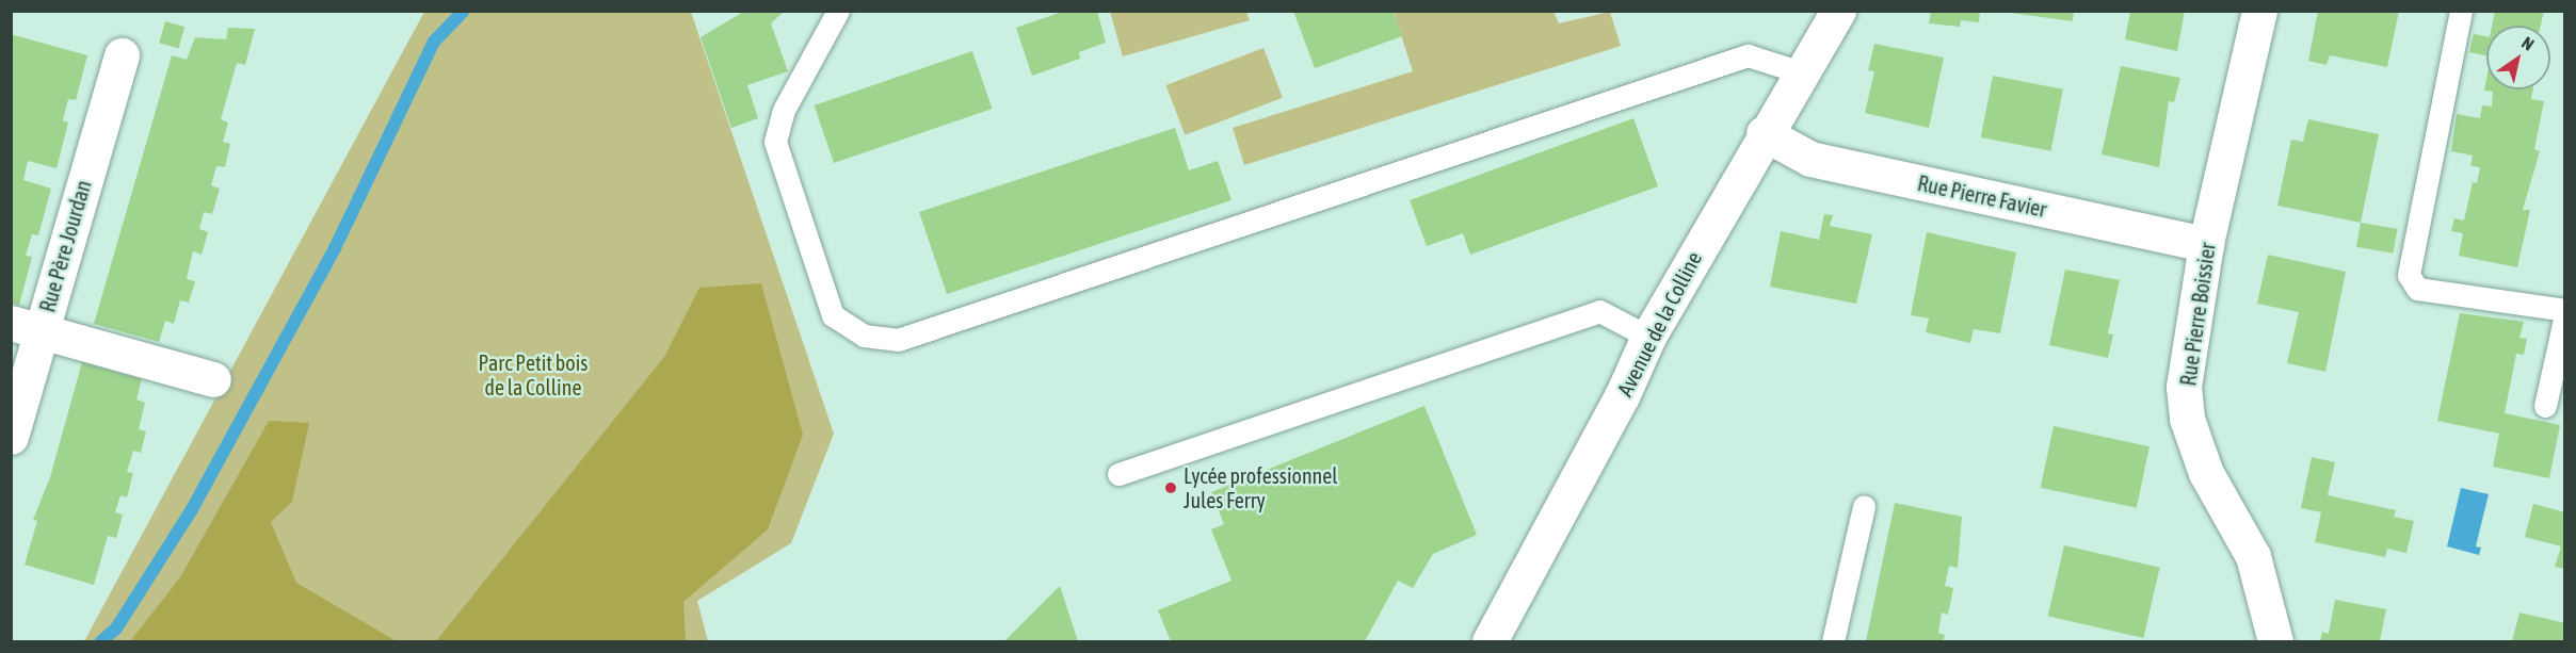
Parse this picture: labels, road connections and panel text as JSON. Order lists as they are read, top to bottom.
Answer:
{
  "streets": {
    "street": [
      "Rue Pierre Favier",
      "Rue Père Jourdan",
      "Rue Pierre Boissier",
      "Avenue de la Colline"
    ]
  },
  "crossings": [
    ["Rue Pierre Favier", "Rue Pierre Boissier"],
    ["Rue Pierre Favier", "Avenue de la Colline"]
  ],
  "parks": ["Parc Petit bois de la Colline"],
  "places": ["Lycée professionnel Jules Ferry"],
  "north": "top right"
}
